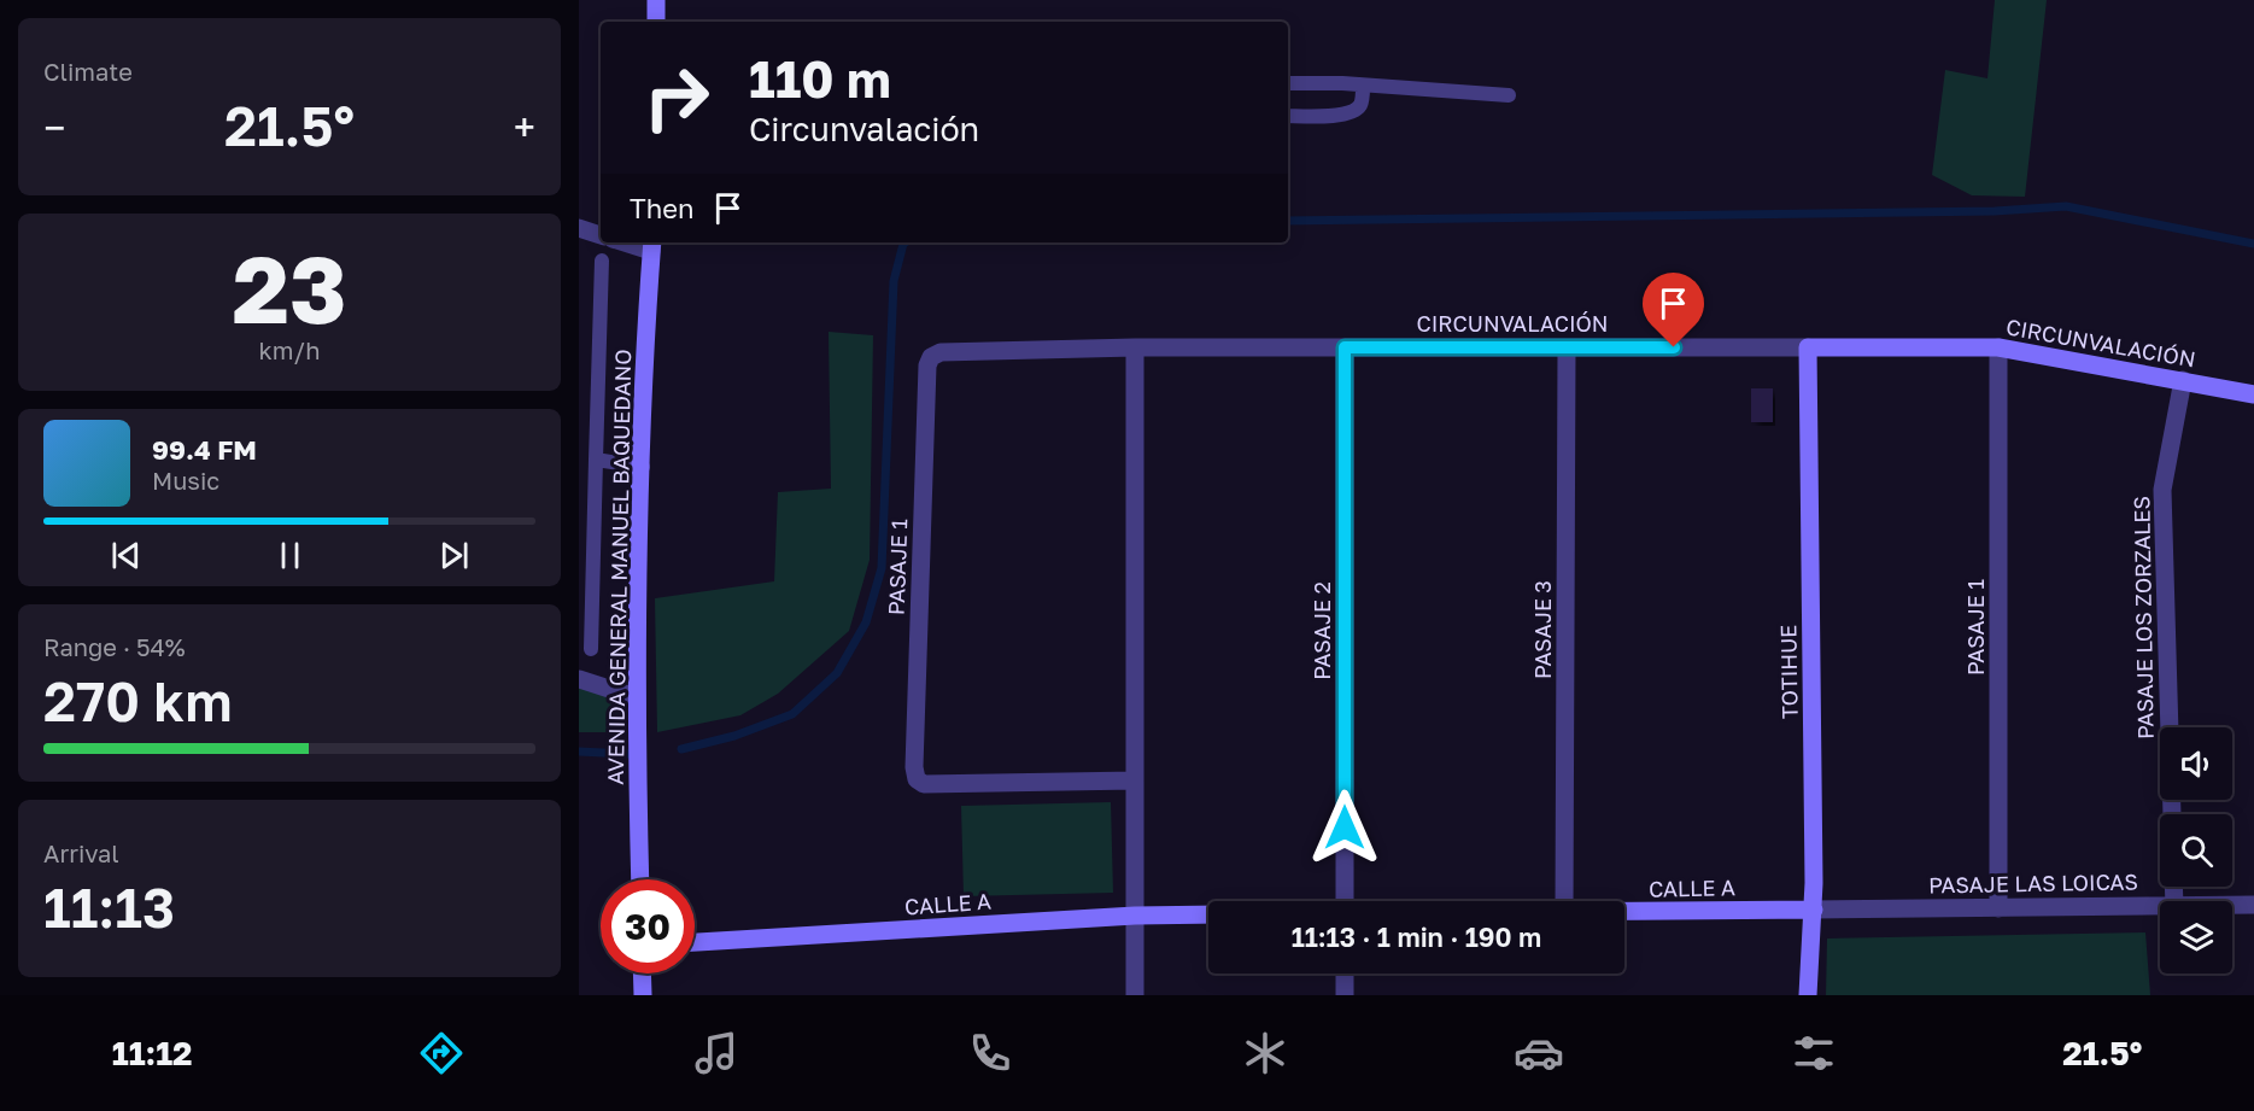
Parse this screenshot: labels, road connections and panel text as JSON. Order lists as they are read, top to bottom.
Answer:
{
  "streets": {
    "street": [
      "CIRCUNVALACIÓN",
      "AVENIDA GENERAL MANUEL BAQUEDANO",
      "PASAJE 1",
      "PASAJE LOS ZORZALES",
      "PASAJE 3",
      "PASAJE 2",
      "TOTIHUE",
      "PASAJE LAS LOICAS",
      "CALLE A"
    ]
  },
  "crossings": [
    ["CIRCUNVALACIÓN", "PASAJE 1"],
    ["CIRCUNVALACIÓN", "PASAJE LOS ZORZALES"],
    ["CIRCUNVALACIÓN", "PASAJE 3"],
    ["CIRCUNVALACIÓN", "PASAJE 2"],
    ["CIRCUNVALACIÓN", "TOTIHUE"],
    ["PASAJE 1", "PASAJE LAS LOICAS"],
    ["TOTIHUE", "PASAJE LAS LOICAS"],
    ["TOTIHUE", "CALLE A"],
    ["PASAJE LAS LOICAS", "CALLE A"]
  ],
  "page": {
    "tile": [
      "Climate",
      ["23", "km/h"],
      ["Range · 54%", "270 km"],
      ["Arrival", "11:13"]
    ],
    "turn": ["110 m", "Circunvalación"],
    "heat": ["−", "21.5°", "+"],
    "then": "Then",
    "song": ["99.4 FM", "Music"],
    "limit": "30",
    "trip": "11:13 · 1 min · 190 m",
    "tabs": ["11:12", "21.5°"]
  }
}
